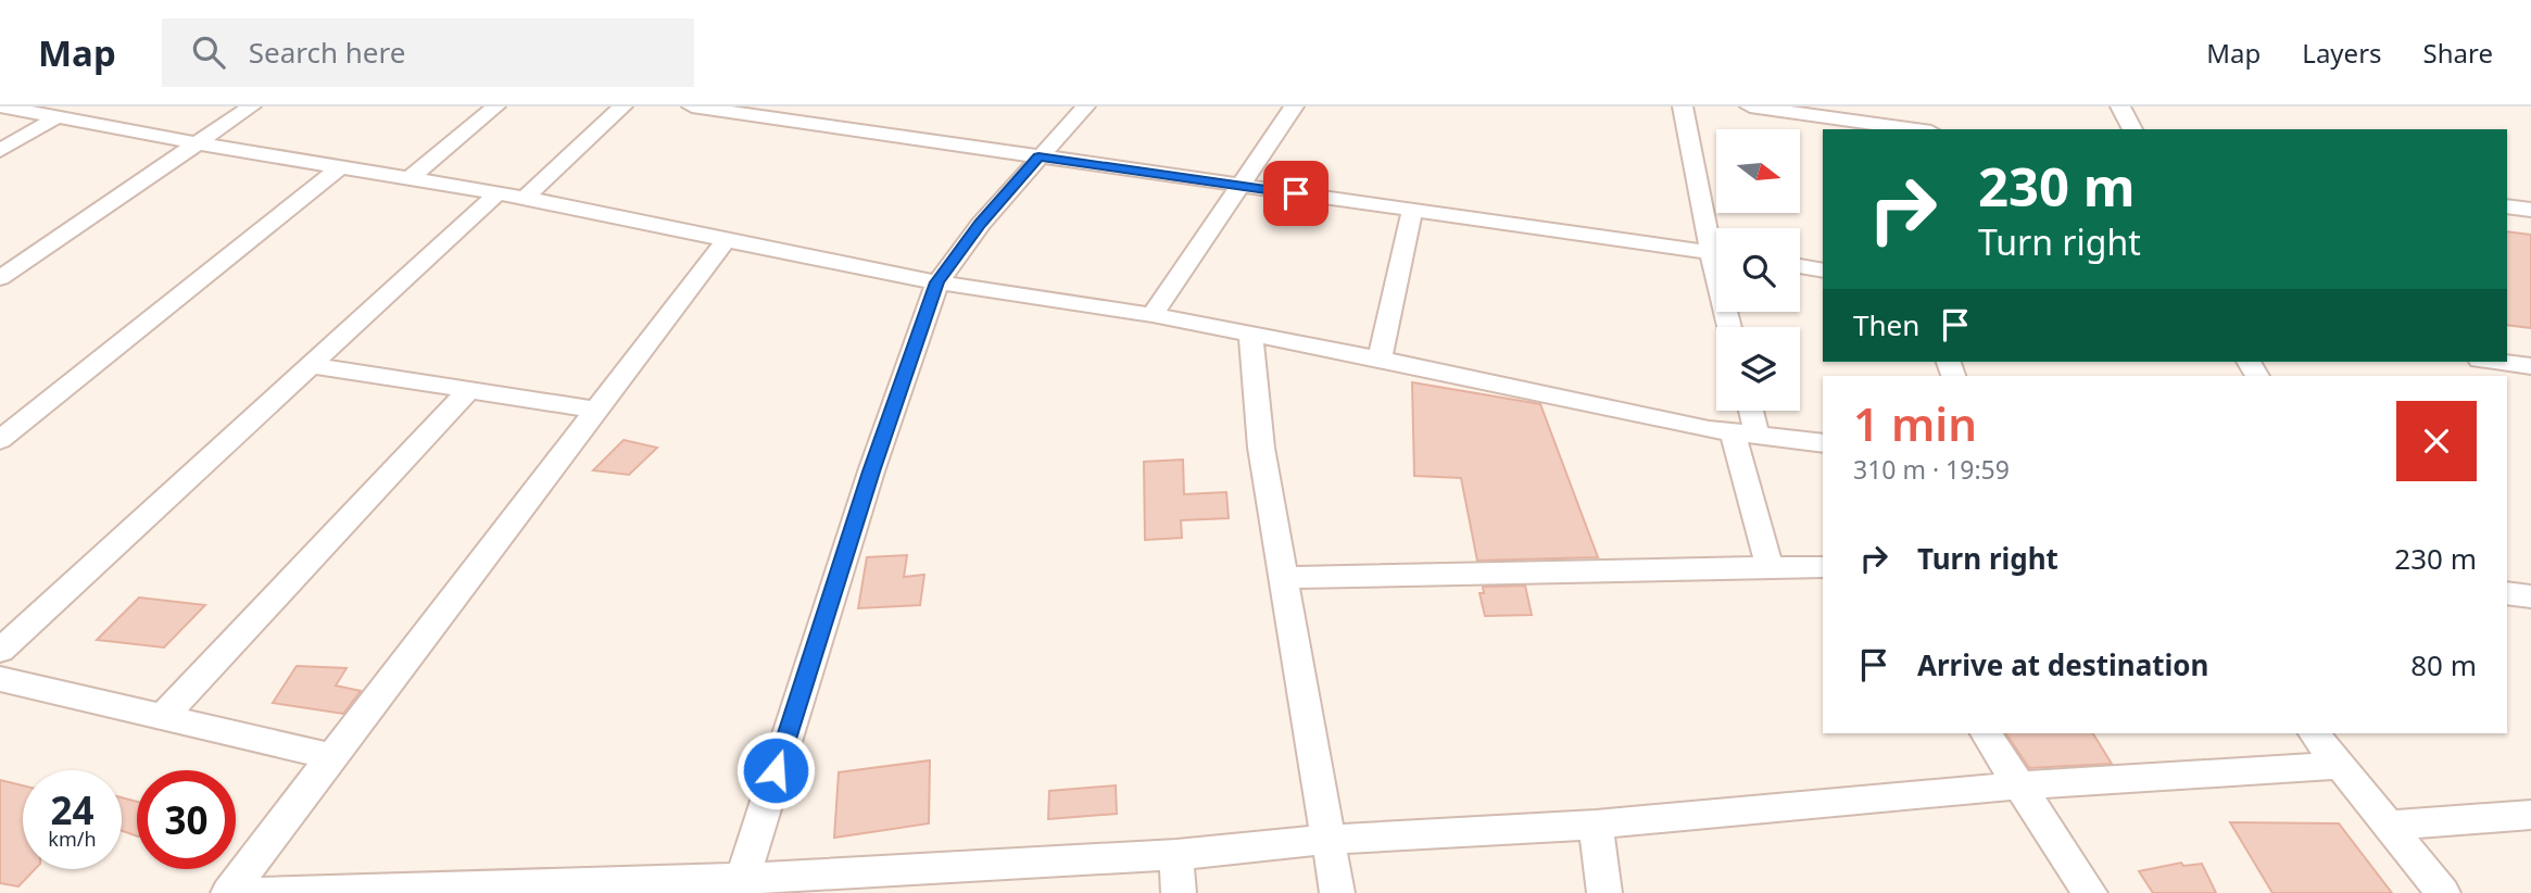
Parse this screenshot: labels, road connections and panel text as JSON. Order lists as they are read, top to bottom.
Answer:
{
  "north": "right",
  "page": {
    "header": "Map",
    "search": "Search here",
    "nav": ["Map", "Layers", "Share"],
    "turn": ["230 m", "Turn right"],
    "then": "Then",
    "heading": ["1 min", "310 m · 19:59"],
    "list": [
      {
        "name": "Turn right",
        "value": "230 m"
      },
      {
        "name": "Arrive at destination",
        "value": "80 m"
      }
    ],
    "speed": "24 km/h",
    "limit": "30"
  }
}
